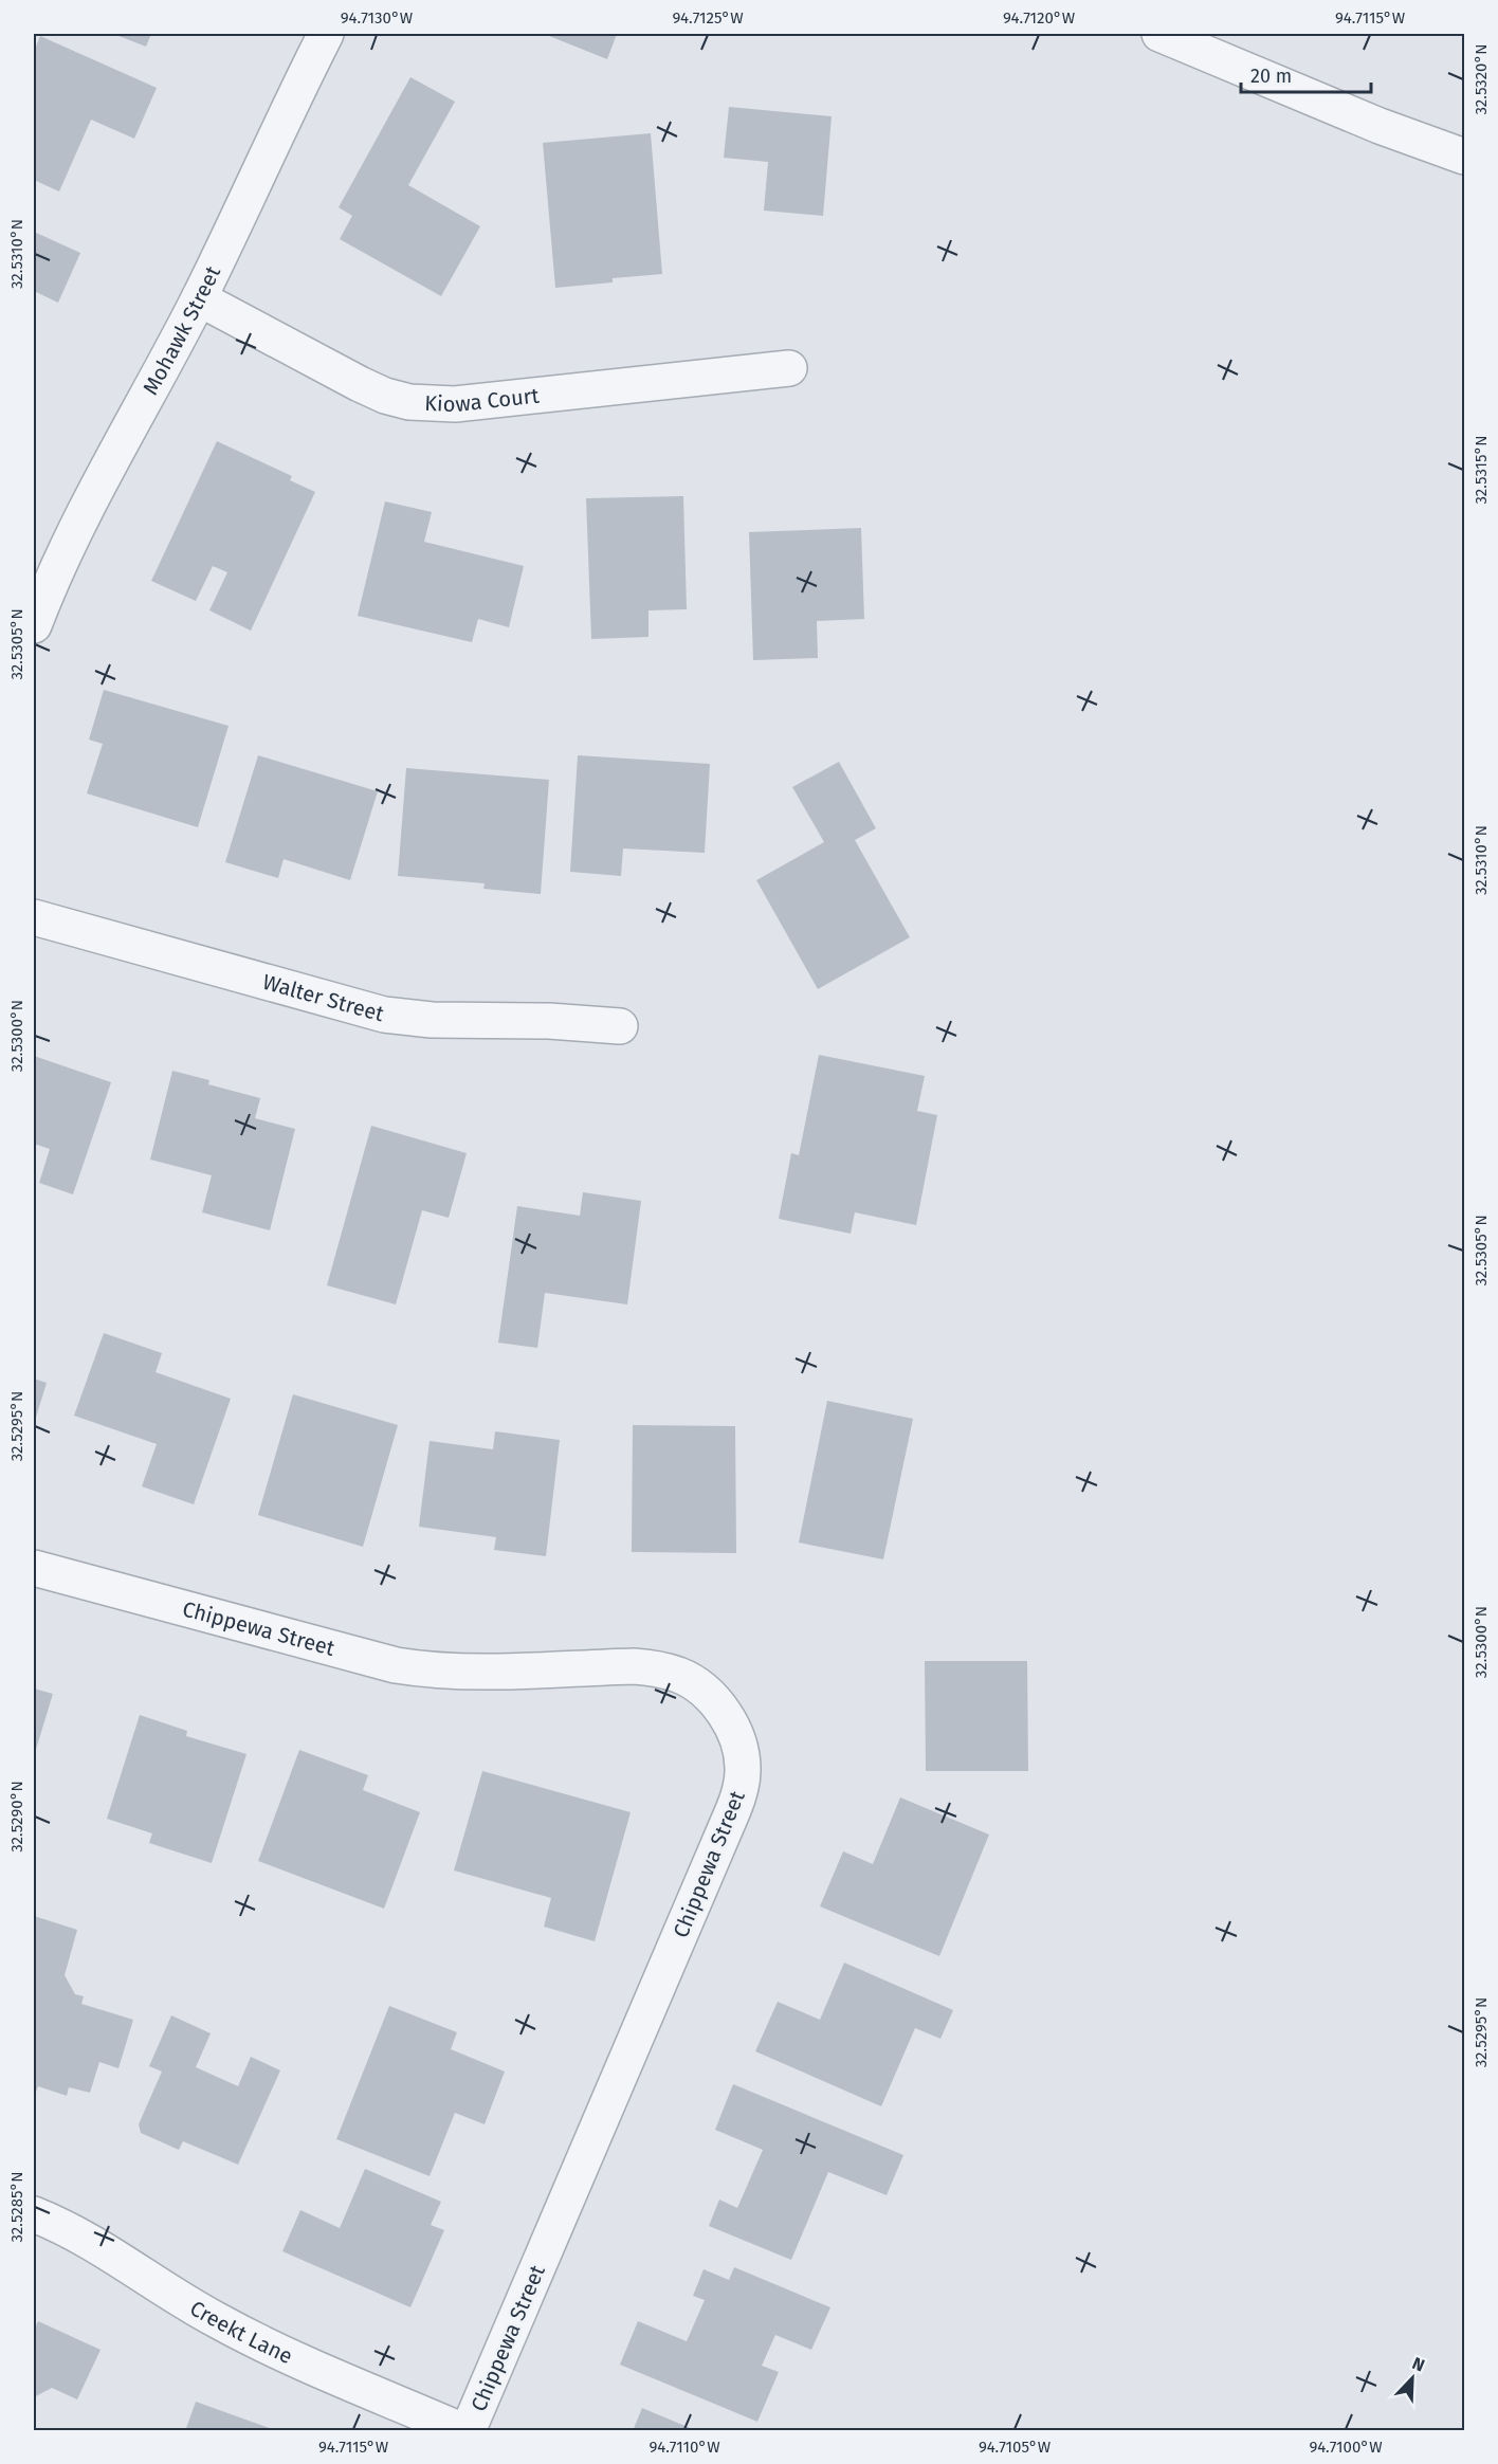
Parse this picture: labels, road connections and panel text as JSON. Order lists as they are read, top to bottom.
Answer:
{
  "streets": {
    "street": [
      "Mohawk Street",
      "Kiowa Court",
      "Walter Street",
      "Chippewa Street",
      "Creekt Lane"
    ]
  },
  "crossings": [
    ["Mohawk Street", "Kiowa Court"]
  ],
  "scale_bar": "20 m",
  "north": "top right",
  "coordinates": [
    "94.7130°W",
    "94.7125°W",
    "94.7120°W",
    "94.7115°W",
    "32.5320°N",
    "32.5310°N",
    "32.5315°N",
    "32.5305°N",
    "32.5300°N",
    "32.5295°N",
    "32.5290°N",
    "32.5285°N",
    "94.7110°W",
    "94.7105°W",
    "94.7100°W"
  ]
}
